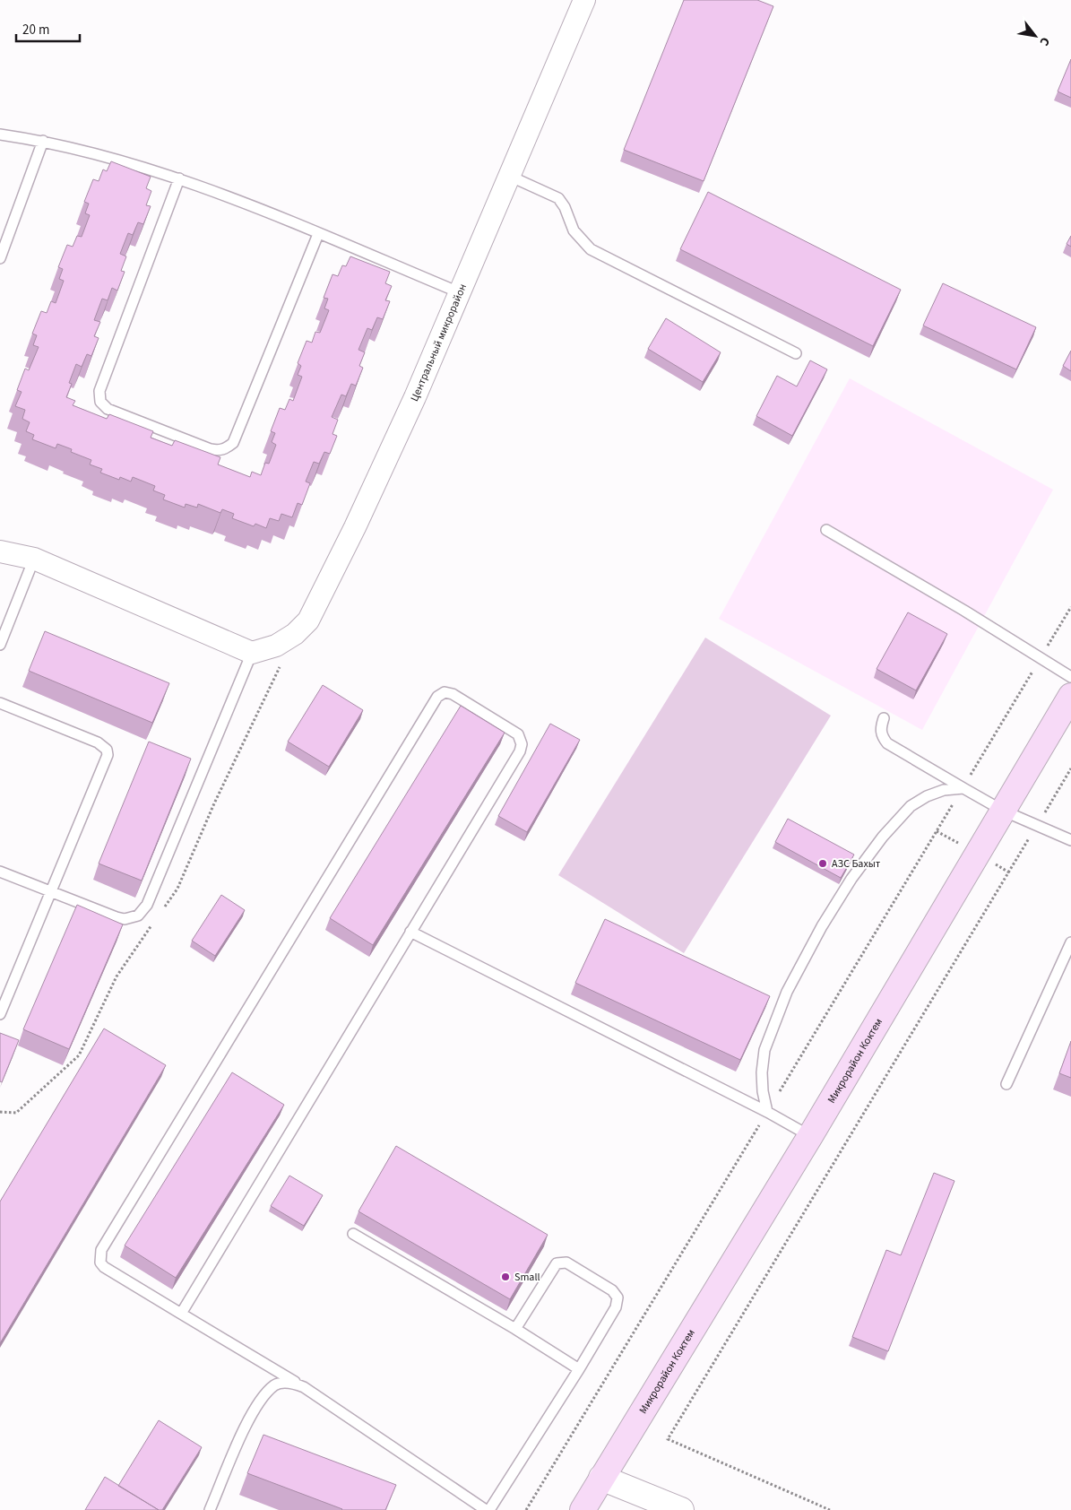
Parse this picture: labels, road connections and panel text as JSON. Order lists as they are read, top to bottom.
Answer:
{
  "streets": {
    "main road": ["Микрорайон Коктем"],
    "street": ["Центральный микрорайон"]
  },
  "places": ["АЗС Бахыт", "Small"],
  "scale_bar": "20 m",
  "north": "bottom right"
}
